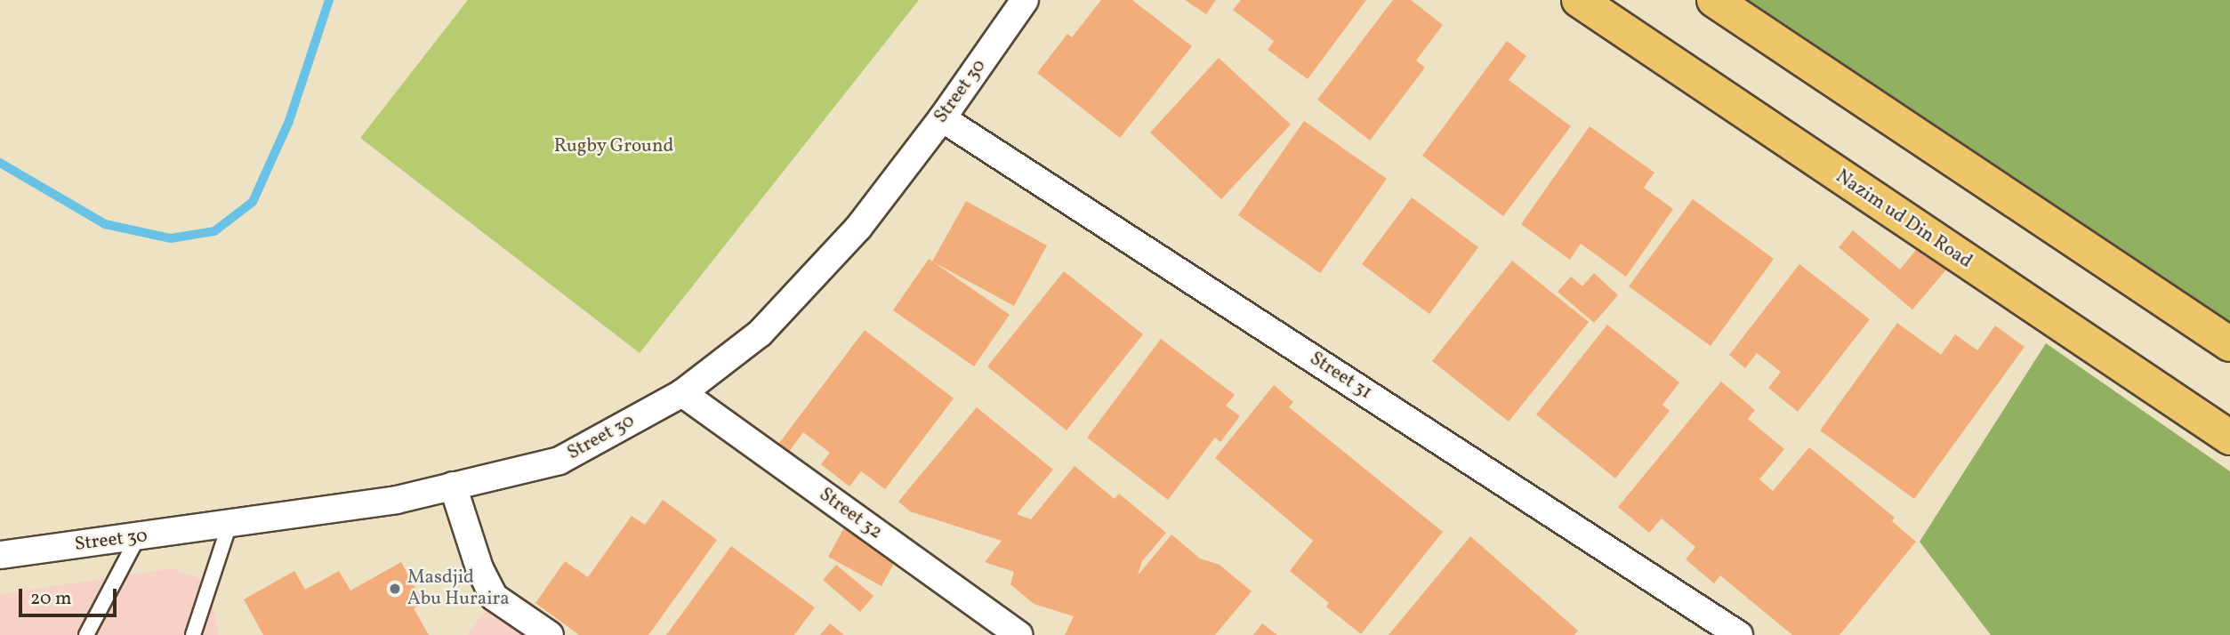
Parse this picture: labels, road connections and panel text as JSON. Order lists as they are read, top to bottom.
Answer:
{
  "streets": {
    "main road": ["Nazim ud Din Road"],
    "street": ["Street 30", "Street 31", "Street 32"]
  },
  "crossings": [
    ["Street 30", "Street 31"],
    ["Street 30", "Street 32"]
  ],
  "parks": ["Rugby Ground"],
  "places": ["Masdjid Abu Huraira"],
  "scale_bar": "20 m"
}
